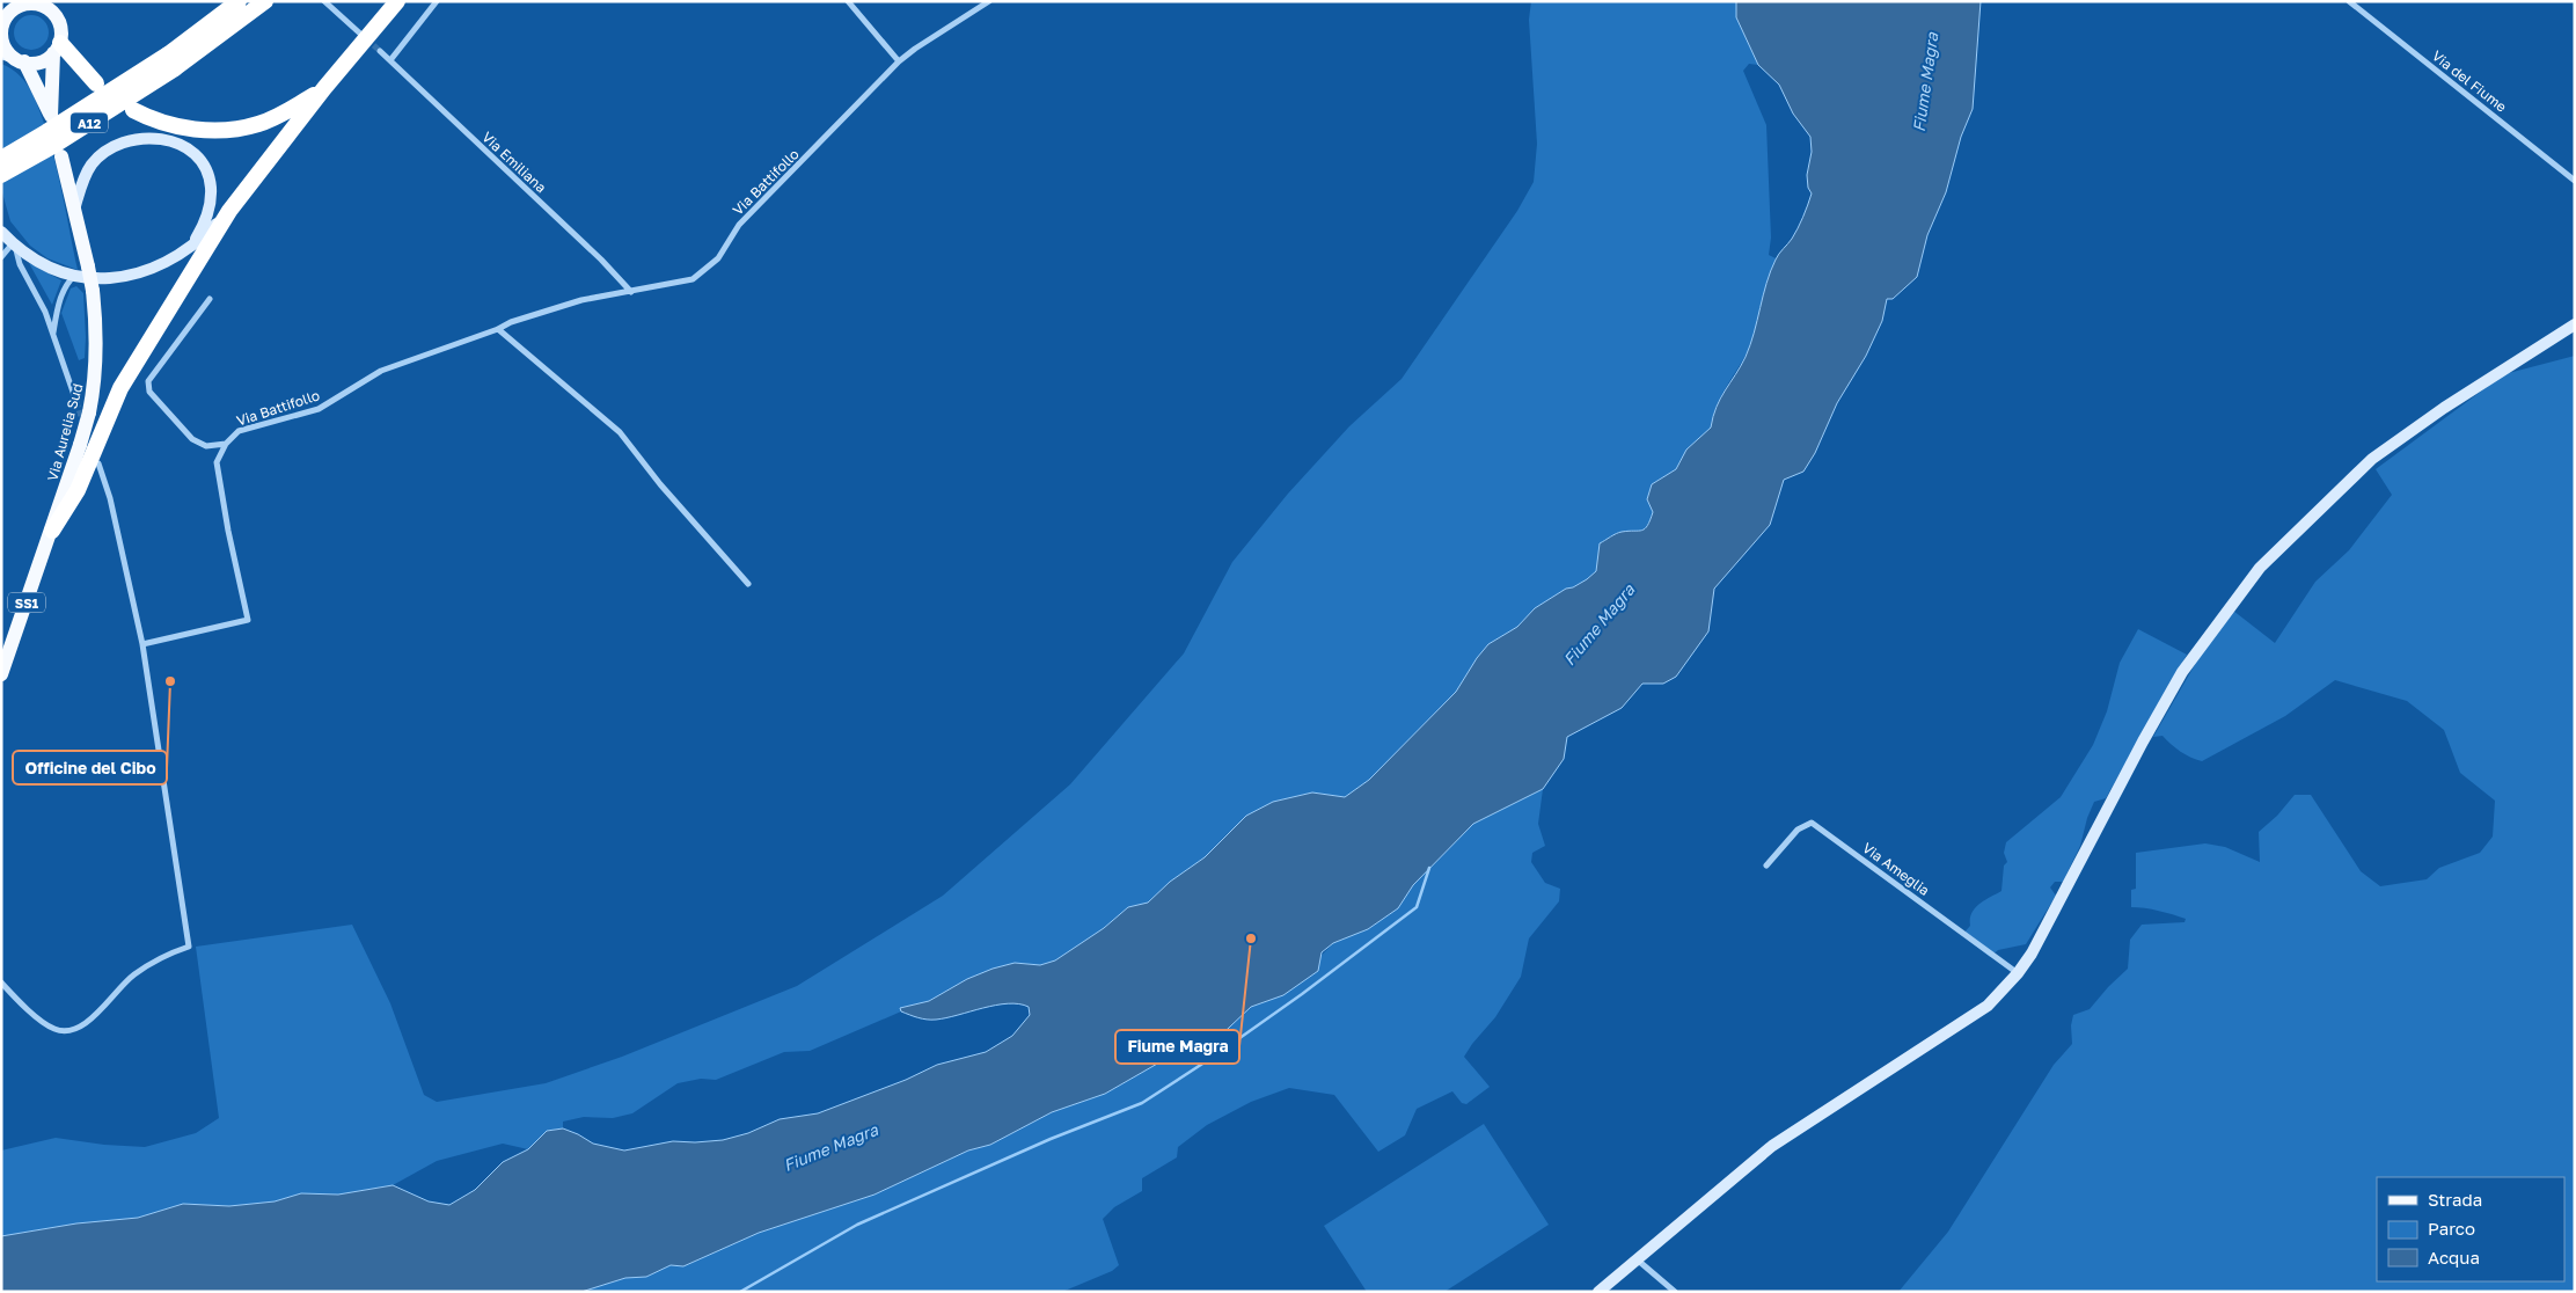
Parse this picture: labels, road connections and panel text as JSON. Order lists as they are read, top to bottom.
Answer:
{
  "streets": {
    "highway": ["A12"],
    "main road": ["Via Aurelia Sud", "SS1"],
    "street": [
      "Via del Fiume",
      "Via Emiliana",
      "Via Battifollo",
      "Via Ameglia"
    ]
  },
  "crossings": [
    ["Via Emiliana", "Via Battifollo"]
  ],
  "water": ["Fiume Magra"],
  "places": ["Officine del Cibo", "Fiume Magra"],
  "legend": ["Strada", "Parco", "Acqua"]
}
